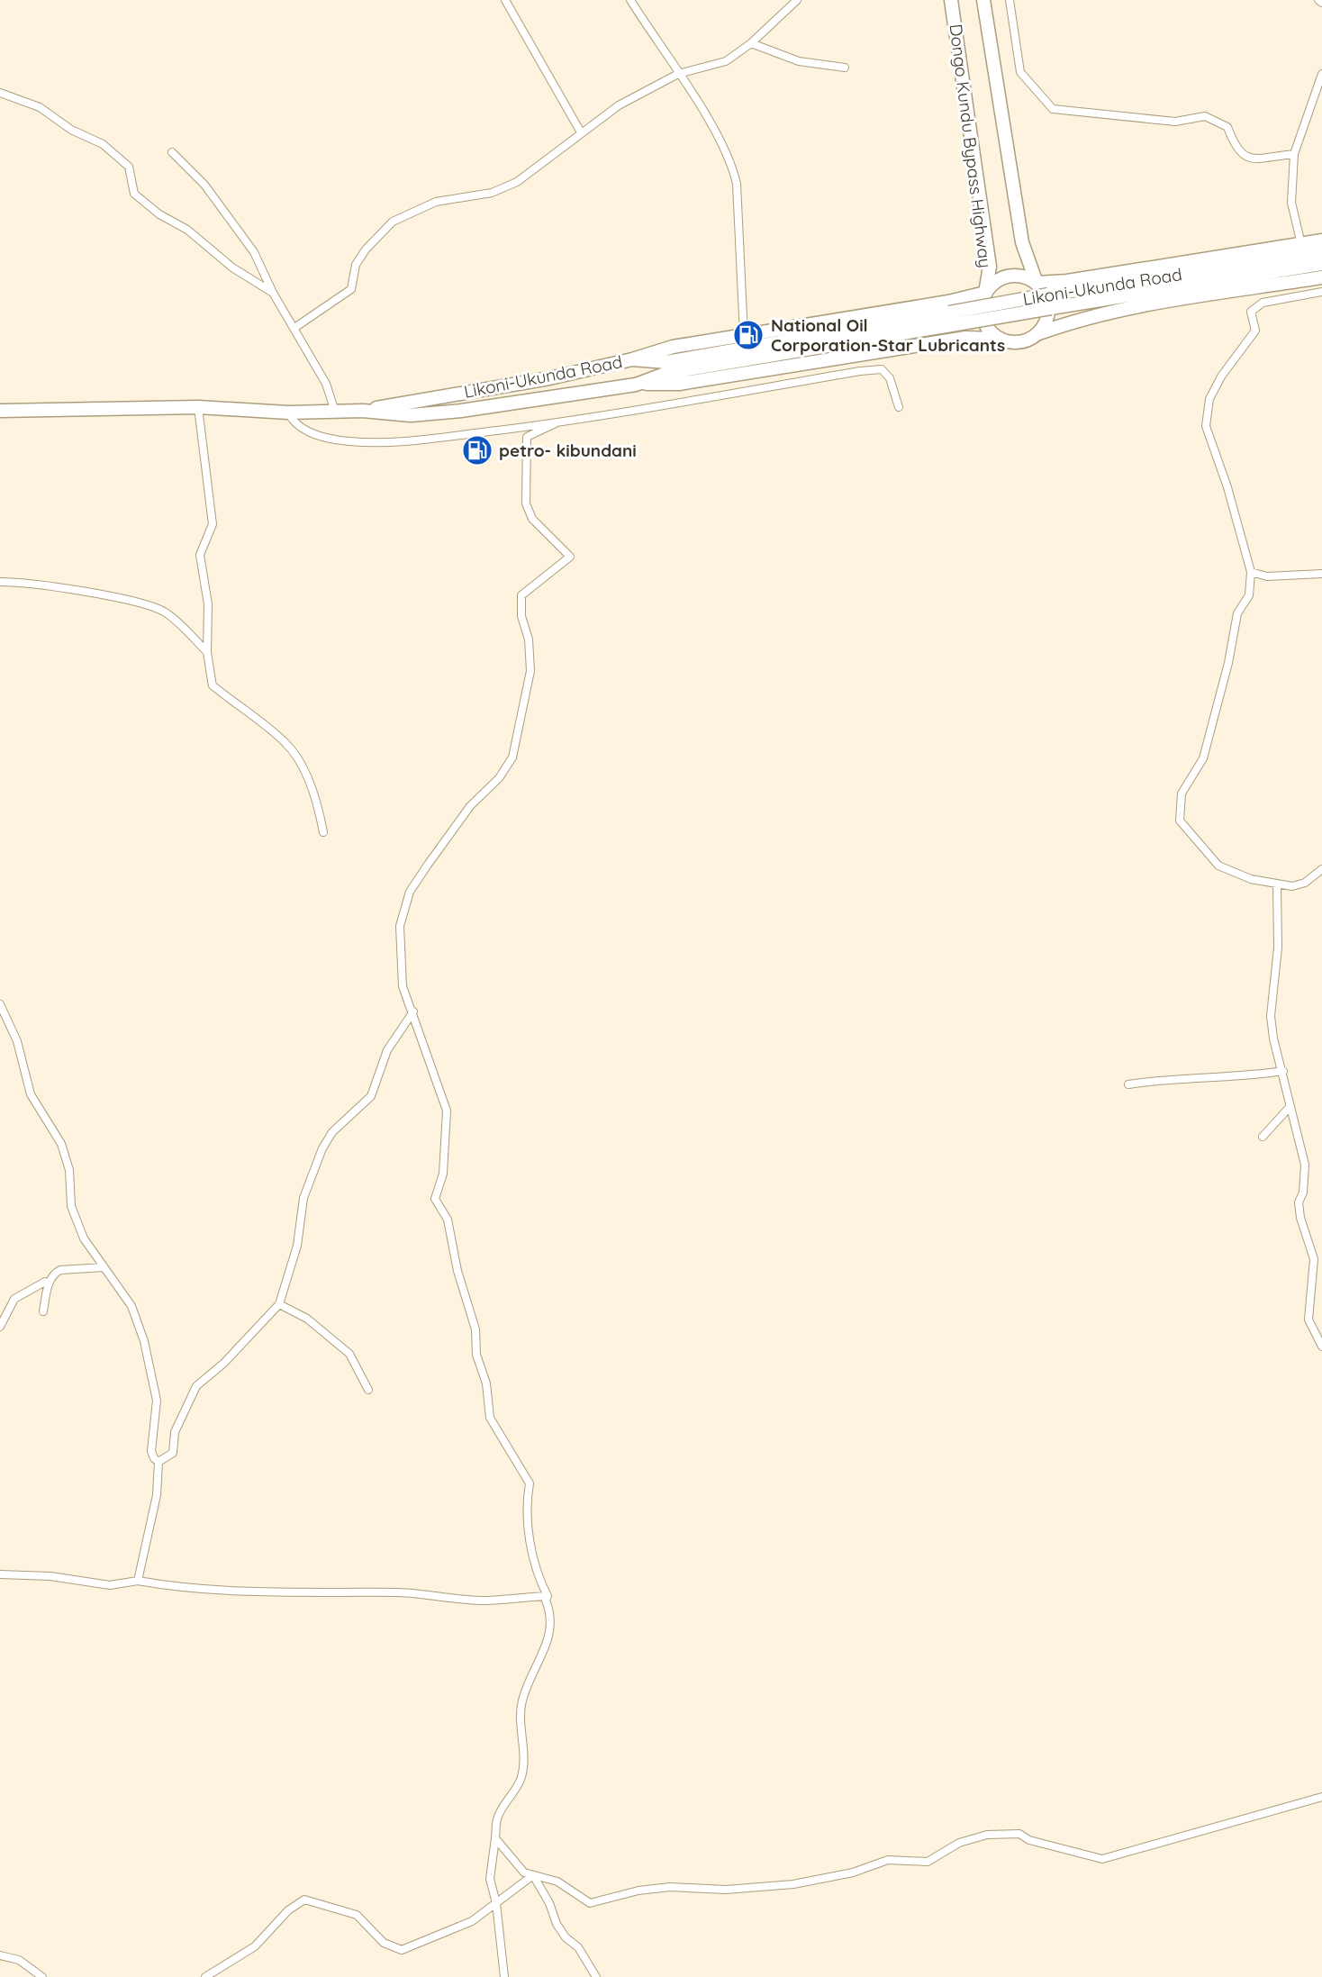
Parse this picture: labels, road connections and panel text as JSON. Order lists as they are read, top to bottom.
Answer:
{
  "streets": {
    "highway": ["Dongo Kundu Bypass Highway", "Likoni-Ukunda Road"]
  },
  "places": {
    "fuel station": ["National Oil Corporation-Star Lubricants", "petro- kibundani"]
  }
}
